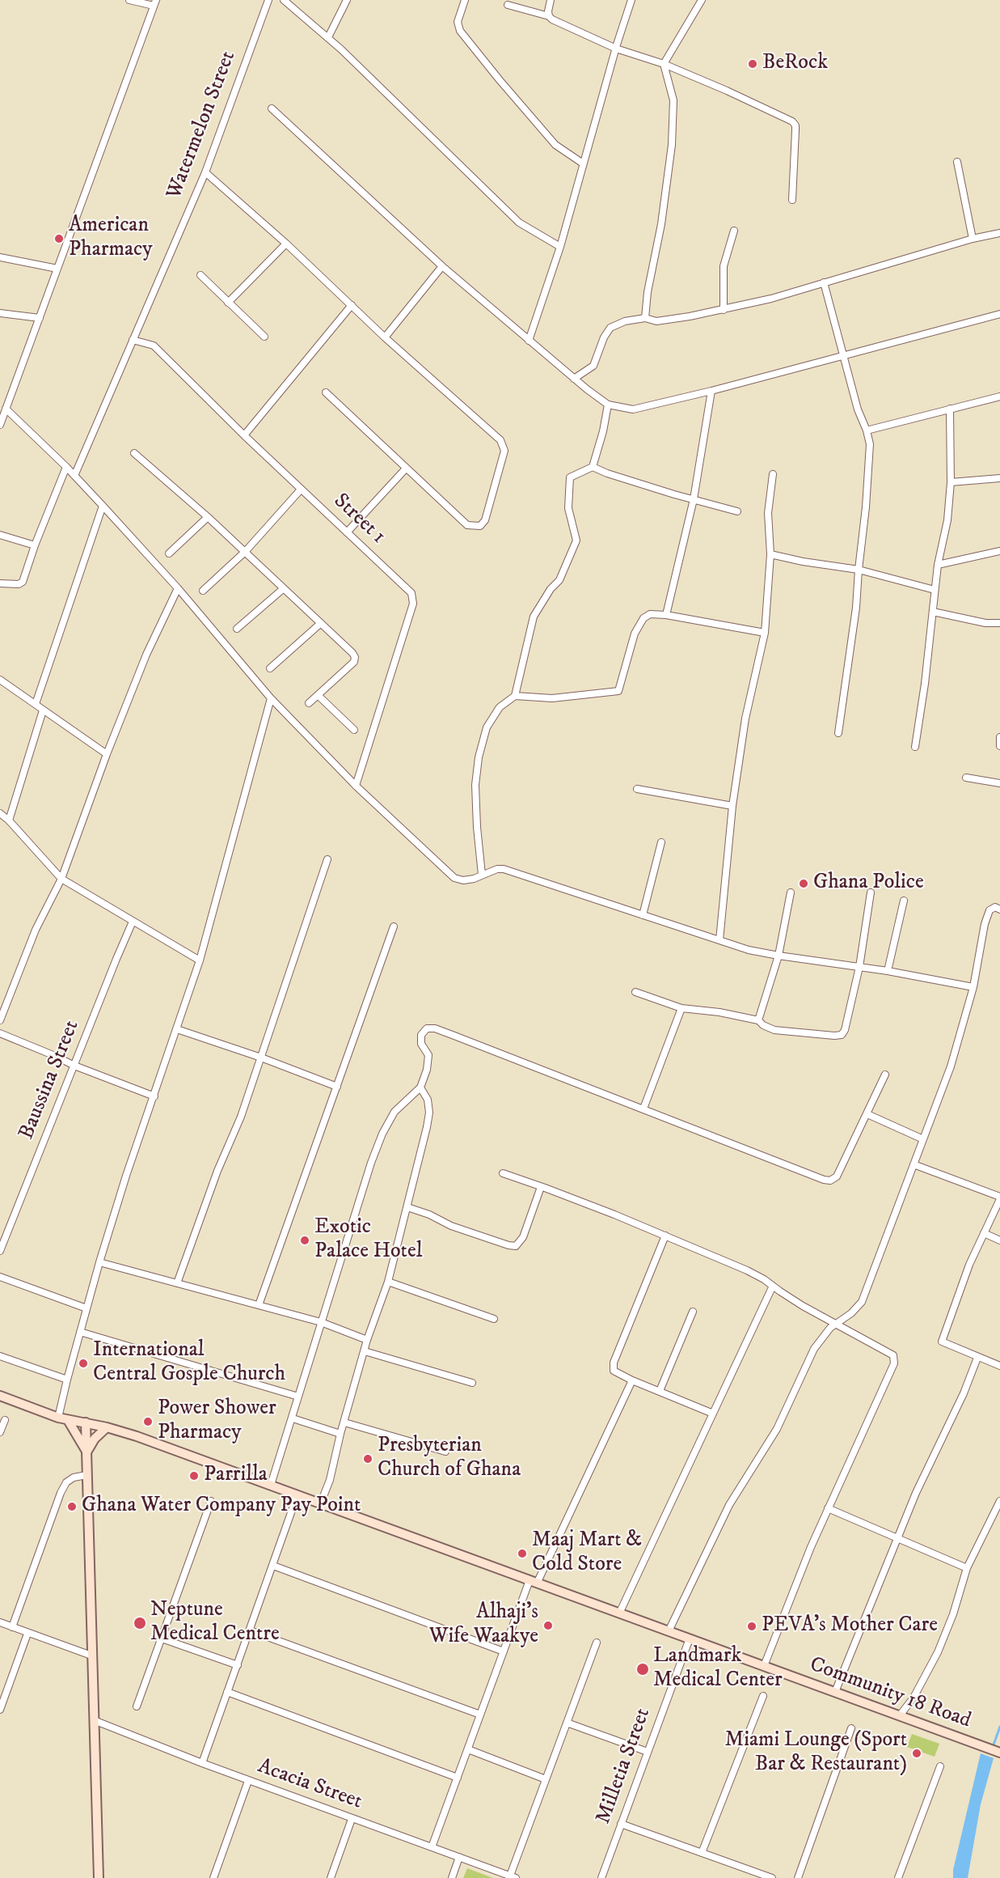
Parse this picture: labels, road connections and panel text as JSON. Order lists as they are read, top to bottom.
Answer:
{
  "streets": {
    "main road": ["Community 18 Road"],
    "street": [
      "Watermelon Street",
      "Street 1",
      "Baussina Street",
      "Milletia Street",
      "Acacia Street"
    ]
  },
  "crossings": [
    ["Watermelon Street", "Street 1"],
    ["Community 18 Road", "Milletia Street"]
  ],
  "places": [
    "BeRock",
    "American Pharmacy",
    "Ghana Police",
    "Exotic Palace Hotel",
    "International Central Gosple Church",
    "Power Shower Pharmacy",
    "Presbyterian Church of Ghana",
    "Parrilla",
    "Ghana Water Company Pay Point",
    "Maaj Mart & Cold Store",
    "Neptune Medical Centre",
    "Alhaji’s Wife Waakye",
    "PEVA’s Mother Care",
    "Landmark Medical Center",
    "Miami Lounge (Sport Bar & Restaurant)"
  ]
}
